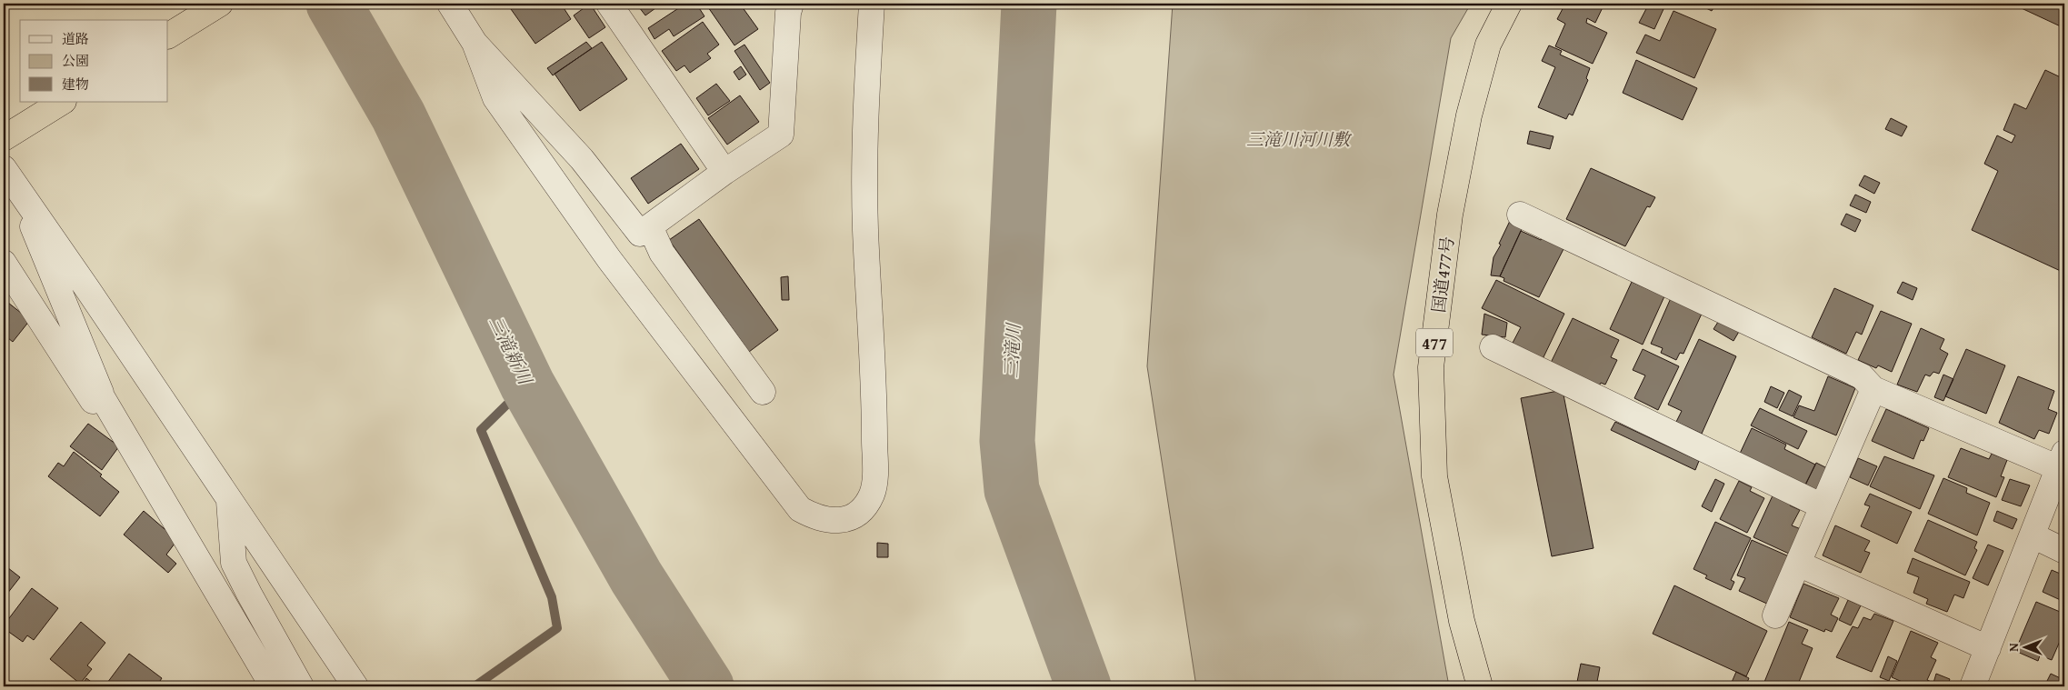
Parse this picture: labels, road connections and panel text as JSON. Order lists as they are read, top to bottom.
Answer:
{
  "streets": {
    "highway": ["国道477号", "477"]
  },
  "water": ["三滝新川", "三滝川"],
  "parks": ["三滝川河川敷"],
  "legend": ["道路", "公園", "建物"],
  "north": "left"
}
